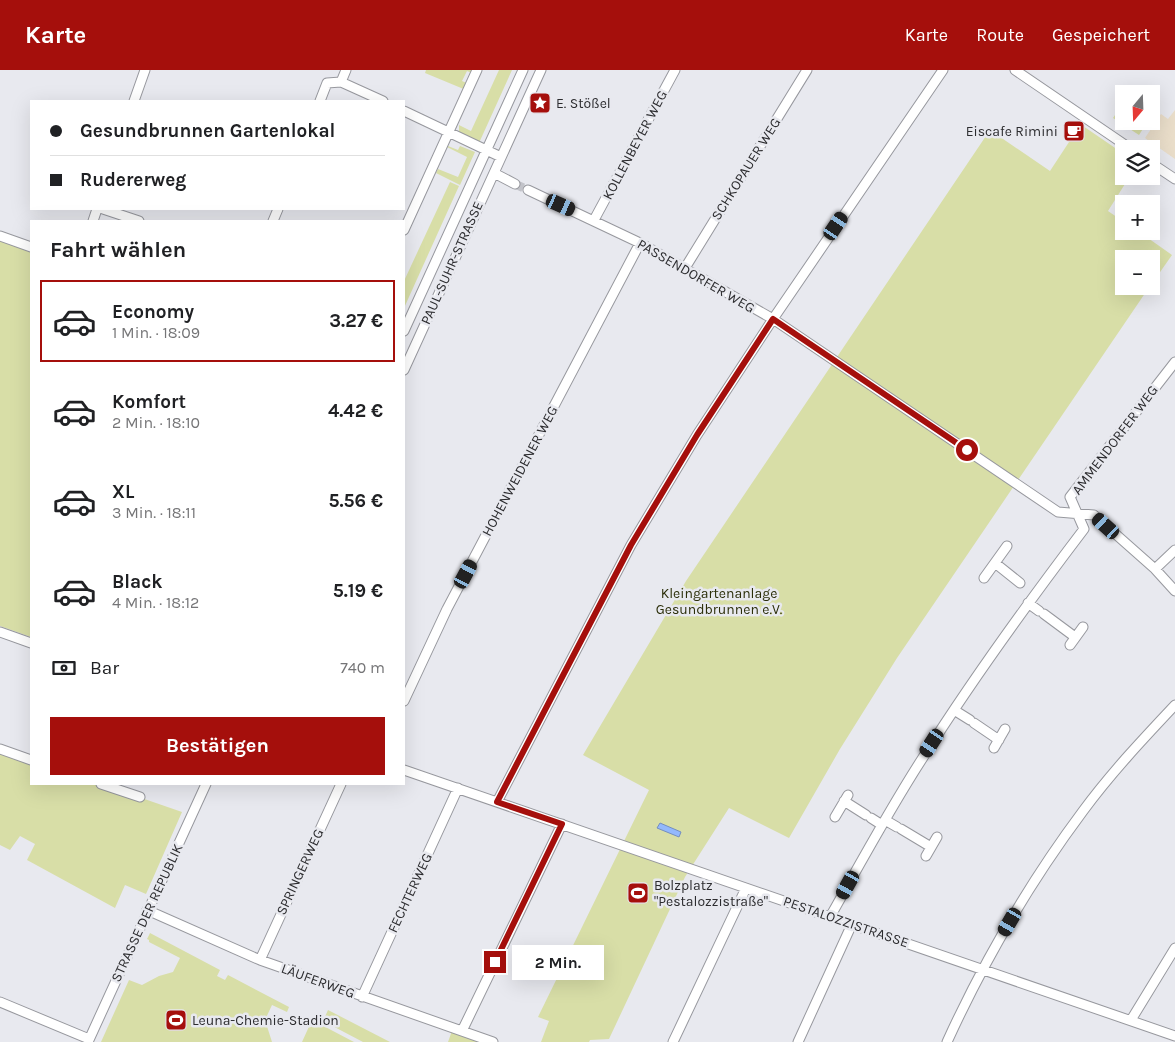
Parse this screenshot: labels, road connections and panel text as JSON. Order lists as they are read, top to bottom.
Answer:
{
  "streets": {
    "street": [
      "KOLLENBEYER WEG",
      "SCHKOPAUER WEG",
      "PAUL-SUHR-STRASSE",
      "PASSENDORFER WEG",
      "AMMENDORFER WEG",
      "HOHENWEIDENER WEG",
      "SPRINGERWEG",
      "FECHTERWEG",
      "STRASSE DER REPUBLIK",
      "PESTALOZZISTRASSE",
      "LÄUFERWEG"
    ]
  },
  "crossings": [
    ["KOLLENBEYER WEG", "PASSENDORFER WEG"],
    ["SCHKOPAUER WEG", "PASSENDORFER WEG"],
    ["PASSENDORFER WEG", "AMMENDORFER WEG"],
    ["PASSENDORFER WEG", "HOHENWEIDENER WEG"],
    ["AMMENDORFER WEG", "PESTALOZZISTRASSE"],
    ["SPRINGERWEG", "LÄUFERWEG"],
    ["FECHTERWEG", "PESTALOZZISTRASSE"],
    ["FECHTERWEG", "LÄUFERWEG"],
    ["STRASSE DER REPUBLIK", "LÄUFERWEG"]
  ],
  "parks": ["Kleingartenanlage Gesundbrunnen e.V."],
  "places": {
    "place": ["E. Stößel"],
    "cafe": ["Eiscafe Rimini"],
    "sports": ["Bolzplatz \"Pestalozzistraße\"", "Leuna-Chemie-Stadion"]
  },
  "north": "bottom",
  "page": {
    "header": "Karte",
    "nav": ["Karte", "Route", "Gespeichert"],
    "map_buttons": ["+", "−"],
    "banner": ["Gesundbrunnen Gartenlokal", "Rudererweg"],
    "heading": "Fahrt wählen",
    "list": [
      {
        "name": "Economy",
        "note": "1 Min. · 18:09",
        "value": "3.27 €"
      },
      {
        "name": "Komfort",
        "note": "2 Min. · 18:10",
        "value": "4.42 €"
      },
      {
        "name": "XL",
        "note": "3 Min. · 18:11",
        "value": "5.56 €"
      },
      {
        "name": "Black",
        "note": "4 Min. · 18:12",
        "value": "5.19 €"
      }
    ],
    "pay": ["Bar", "740 m"],
    "buttons": "Bestätigen",
    "bubble": "2 Min."
  }
}
